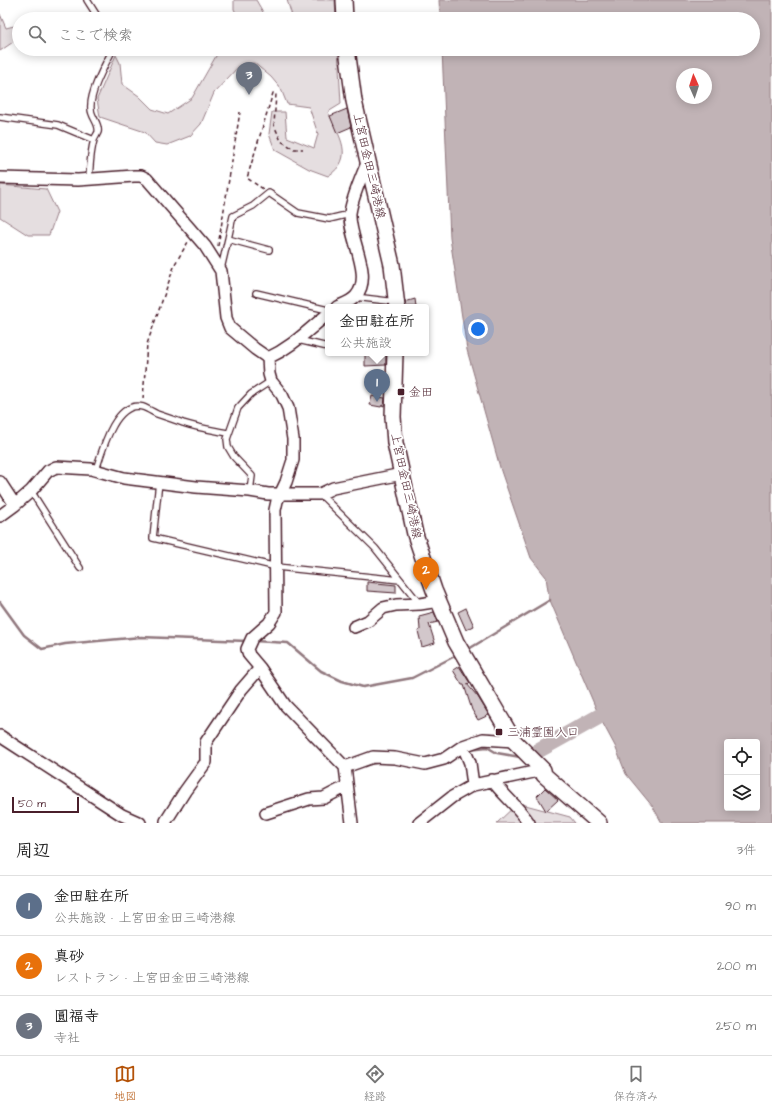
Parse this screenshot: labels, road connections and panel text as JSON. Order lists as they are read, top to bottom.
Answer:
{
  "streets": {
    "main road": ["上宮田金田三崎港線"]
  },
  "places": {
    "transit": ["金田", "三浦霊園入口"]
  },
  "scale_bar": "50 m",
  "north": "top",
  "page": {
    "search": "ここで検索",
    "pins": ["3", "1", "2"],
    "popup": ["金田駐在所", "公共施設"],
    "scale": "50 m",
    "heading": ["周辺", "3件"],
    "list": [
      {
        "mark": "1",
        "name": "金田駐在所",
        "note": "公共施設 · 上宮田金田三崎港線",
        "value": "90 m"
      },
      {
        "mark": "2",
        "name": "真砂",
        "note": "レストラン · 上宮田金田三崎港線",
        "value": "200 m"
      },
      {
        "mark": "3",
        "name": "圓福寺",
        "note": "寺社",
        "value": "250 m"
      }
    ],
    "nav": ["地図", "経路", "保存済み"]
  }
}
